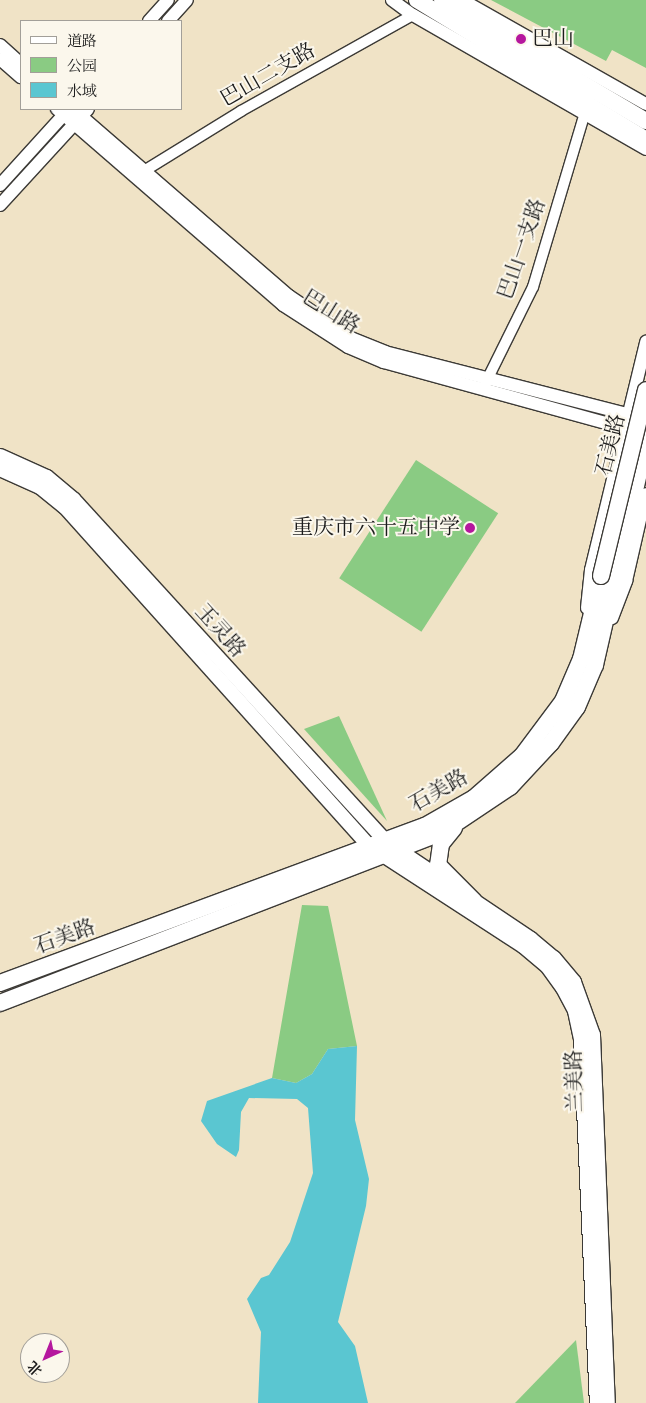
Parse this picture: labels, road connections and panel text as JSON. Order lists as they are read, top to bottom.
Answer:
{
  "streets": {
    "main road": ["石美路", "玉灵路", "兰美路"],
    "street": ["巴山二支路", "巴山一支路", "巴山路"]
  },
  "crossings": [
    ["巴山二支路", "巴山路"],
    ["巴山一支路", "巴山路"],
    ["石美路", "玉灵路"],
    ["石美路", "兰美路"],
    ["玉灵路", "兰美路"]
  ],
  "places": ["巴山", "重庆市六十五中学"],
  "legend": ["道路", "公园", "水域"],
  "north": "bottom left"
}
